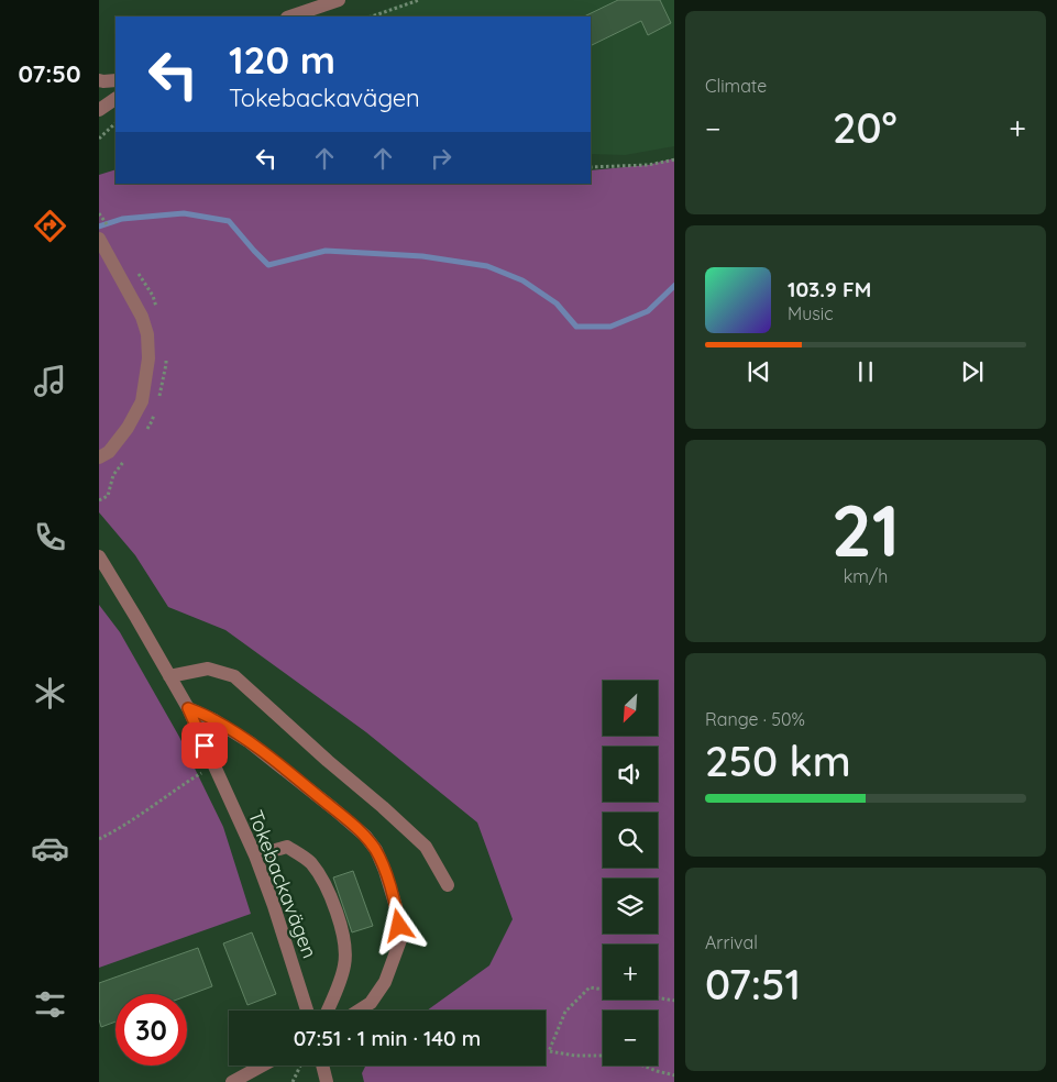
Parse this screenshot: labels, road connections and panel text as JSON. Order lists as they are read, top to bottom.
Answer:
{
  "streets": {
    "street": ["Tokebackavägen"]
  },
  "north": "bottom left",
  "page": {
    "tabs": "07:50",
    "tile": [
      "Climate",
      ["21", "km/h"],
      ["Range · 50%", "250 km"],
      ["Arrival", "07:51"]
    ],
    "turn": ["120 m", "Tokebackavägen"],
    "heat": ["−", "20°", "+"],
    "song": ["103.9 FM", "Music"],
    "map_buttons": ["+", "−"],
    "limit": "30",
    "trip": "07:51 · 1 min · 140 m"
  }
}
